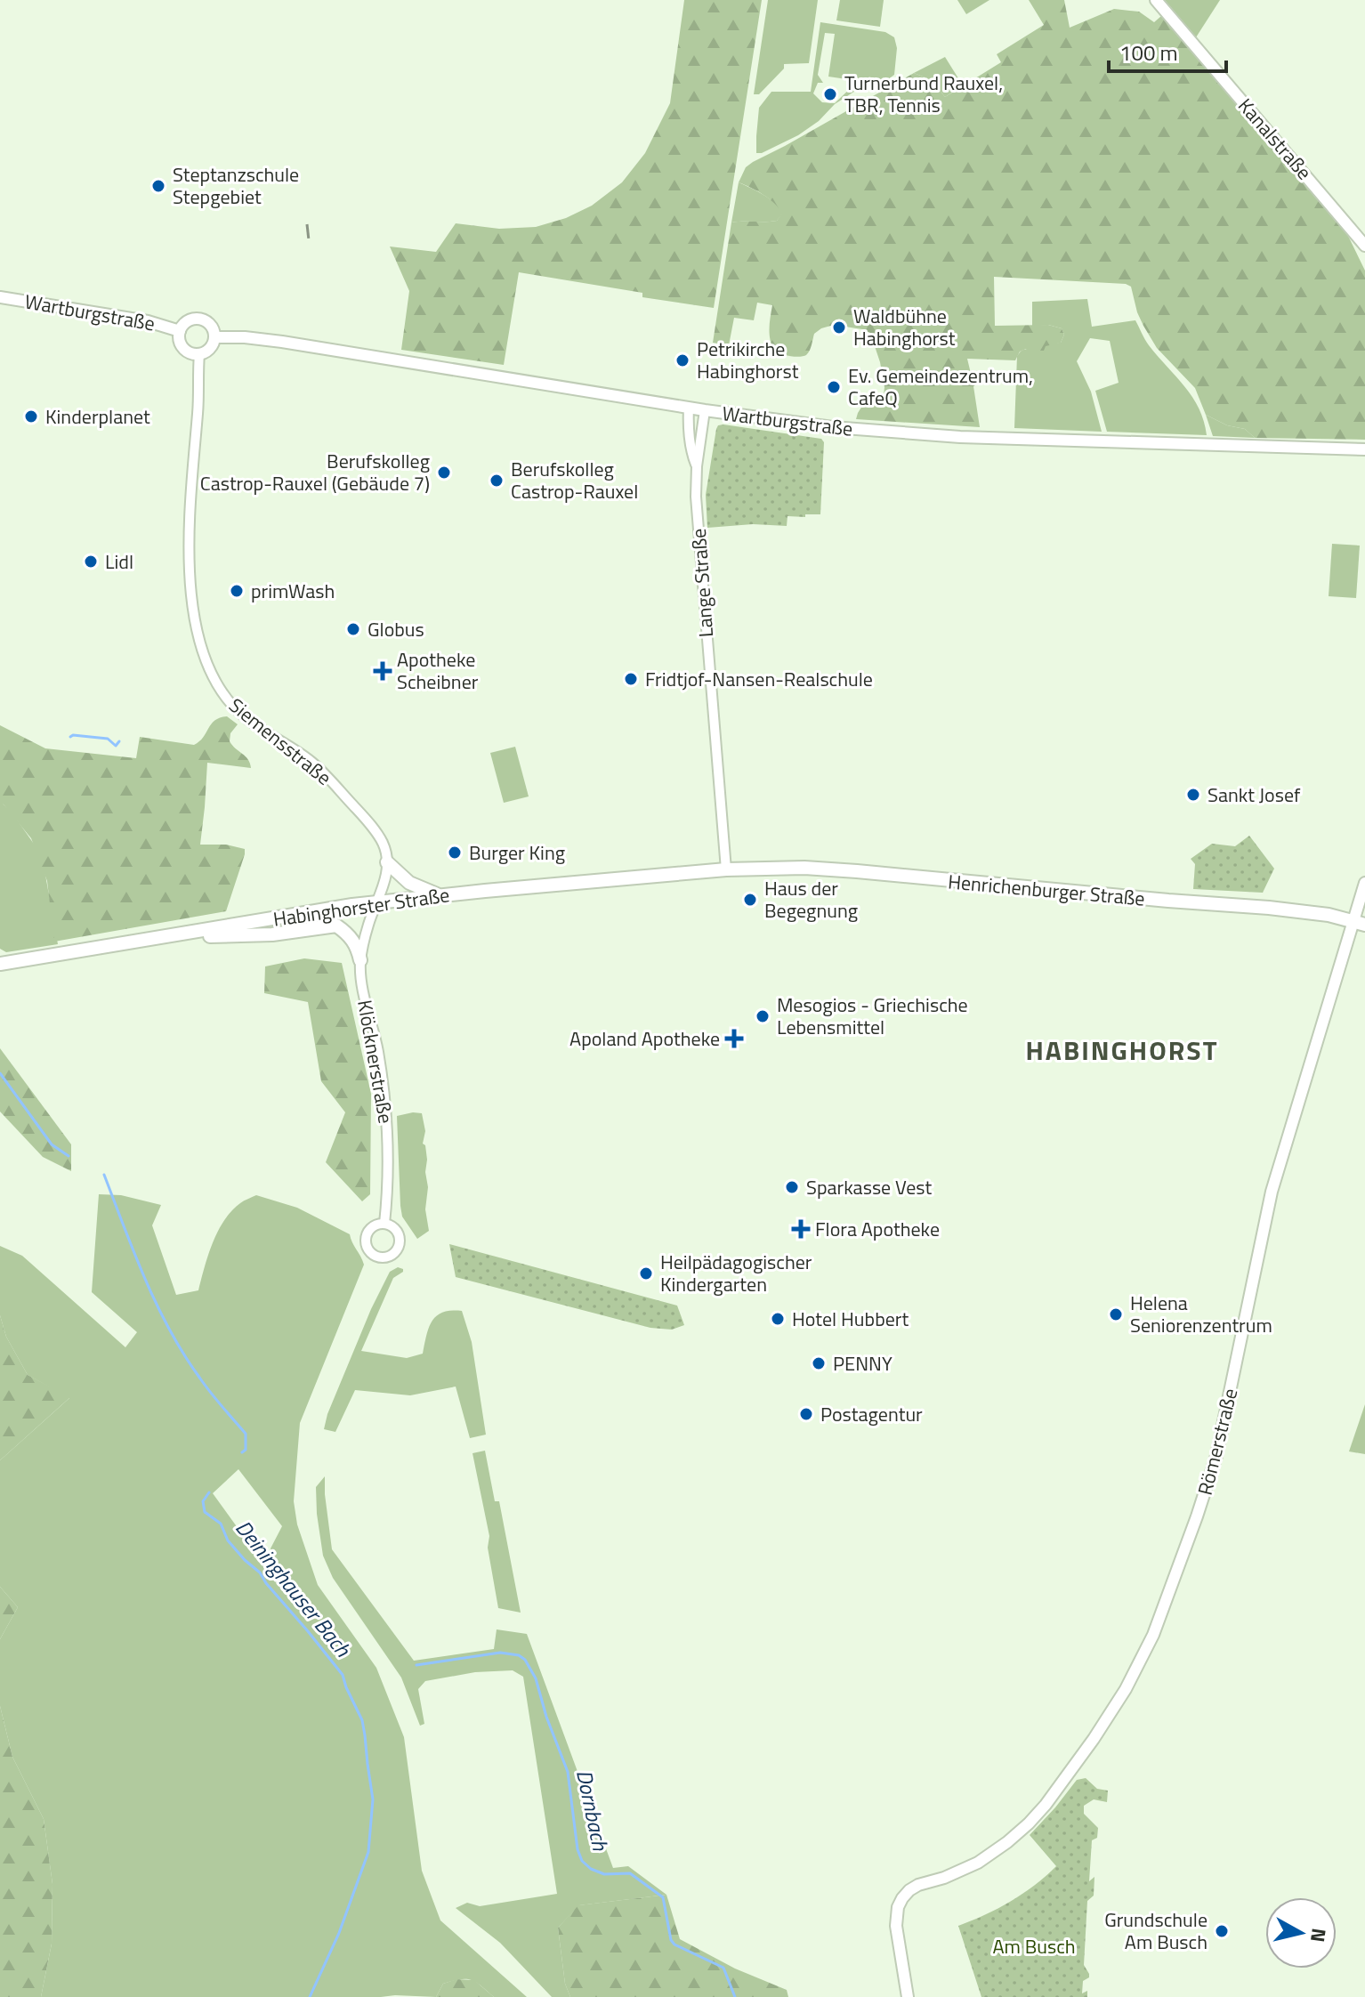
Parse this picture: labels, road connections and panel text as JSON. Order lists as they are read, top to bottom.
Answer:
{
  "streets": {
    "main road": [
      "Kanalstraße",
      "Wartburgstraße",
      "Henrichenburger Straße",
      "Habinghorster Straße",
      "Römerstraße"
    ],
    "street": ["Lange Straße", "Siemensstraße", "Klöcknerstraße"]
  },
  "crossings": [
    ["Wartburgstraße", "Lange Straße"],
    ["Wartburgstraße", "Siemensstraße"],
    ["Lange Straße", "Henrichenburger Straße"],
    ["Lange Straße", "Habinghorster Straße"],
    ["Henrichenburger Straße", "Habinghorster Straße"],
    ["Henrichenburger Straße", "Römerstraße"],
    ["Habinghorster Straße", "Klöcknerstraße"]
  ],
  "districts": ["HABINGHORST"],
  "water": ["Deininghauser Bach", "Dornbach"],
  "parks": ["Am Busch"],
  "places": {
    "other": [
      "Turnerbund Rauxel, TBR, Tennis",
      "Steptanzschule Stepgebiet",
      "Waldbühne Habinghorst",
      "Petrikirche Habinghorst",
      "Ev. Gemeindezentrum, CafeQ",
      "Kinderplanet",
      "Berufskolleg Castrop-Rauxel (Gebäude 7)",
      "Berufskolleg Castrop-Rauxel",
      "Lidl",
      "primWash",
      "Globus",
      "Fridtjof-Nansen-Realschule",
      "Sankt Josef",
      "Burger King",
      "Haus der Begegnung",
      "Mesogios - Griechische Lebensmittel",
      "Sparkasse Vest",
      "Heilpädagogischer Kindergarten",
      "Helena Seniorenzentrum",
      "Hotel Hubbert",
      "PENNY",
      "Postagentur",
      "Grundschule Am Busch"
    ],
    "health": ["Apotheke Scheibner", "Apoland Apotheke", "Flora Apotheke"]
  },
  "scale_bar": "100 m",
  "north": "right"
}
